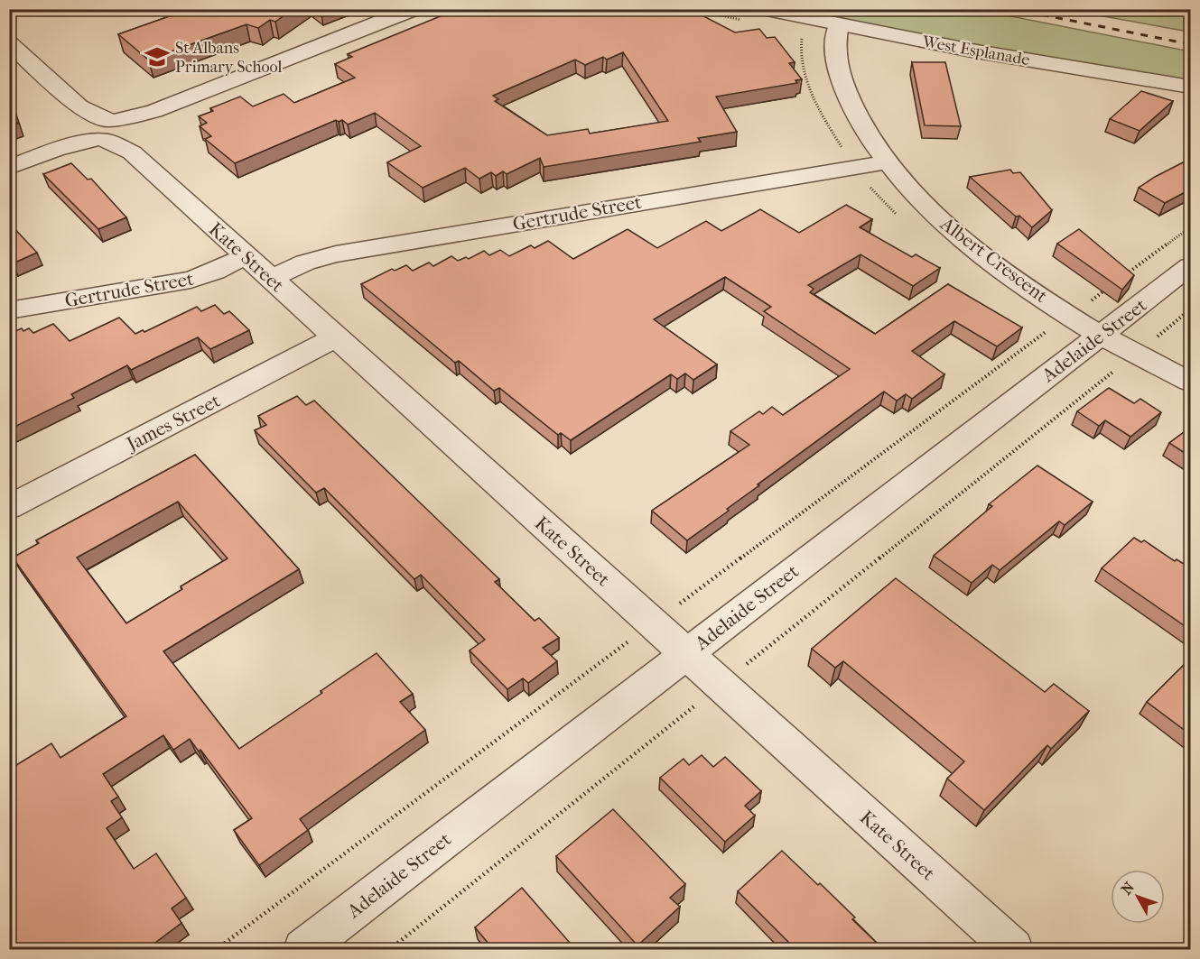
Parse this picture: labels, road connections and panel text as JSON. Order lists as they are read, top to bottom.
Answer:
{
  "streets": {
    "street": [
      "West Esplanade",
      "Gertrude Street",
      "Kate Street",
      "Albert Crescent",
      "Adelaide Street",
      "James Street"
    ]
  },
  "crossings": [
    ["West Esplanade", "Albert Crescent"],
    ["Gertrude Street", "Kate Street"],
    ["Gertrude Street", "Albert Crescent"],
    ["Kate Street", "Adelaide Street"],
    ["Kate Street", "James Street"],
    ["Albert Crescent", "Adelaide Street"]
  ],
  "places": {
    "school or university": ["St Albans Primary School"]
  },
  "north": "top left"
}
